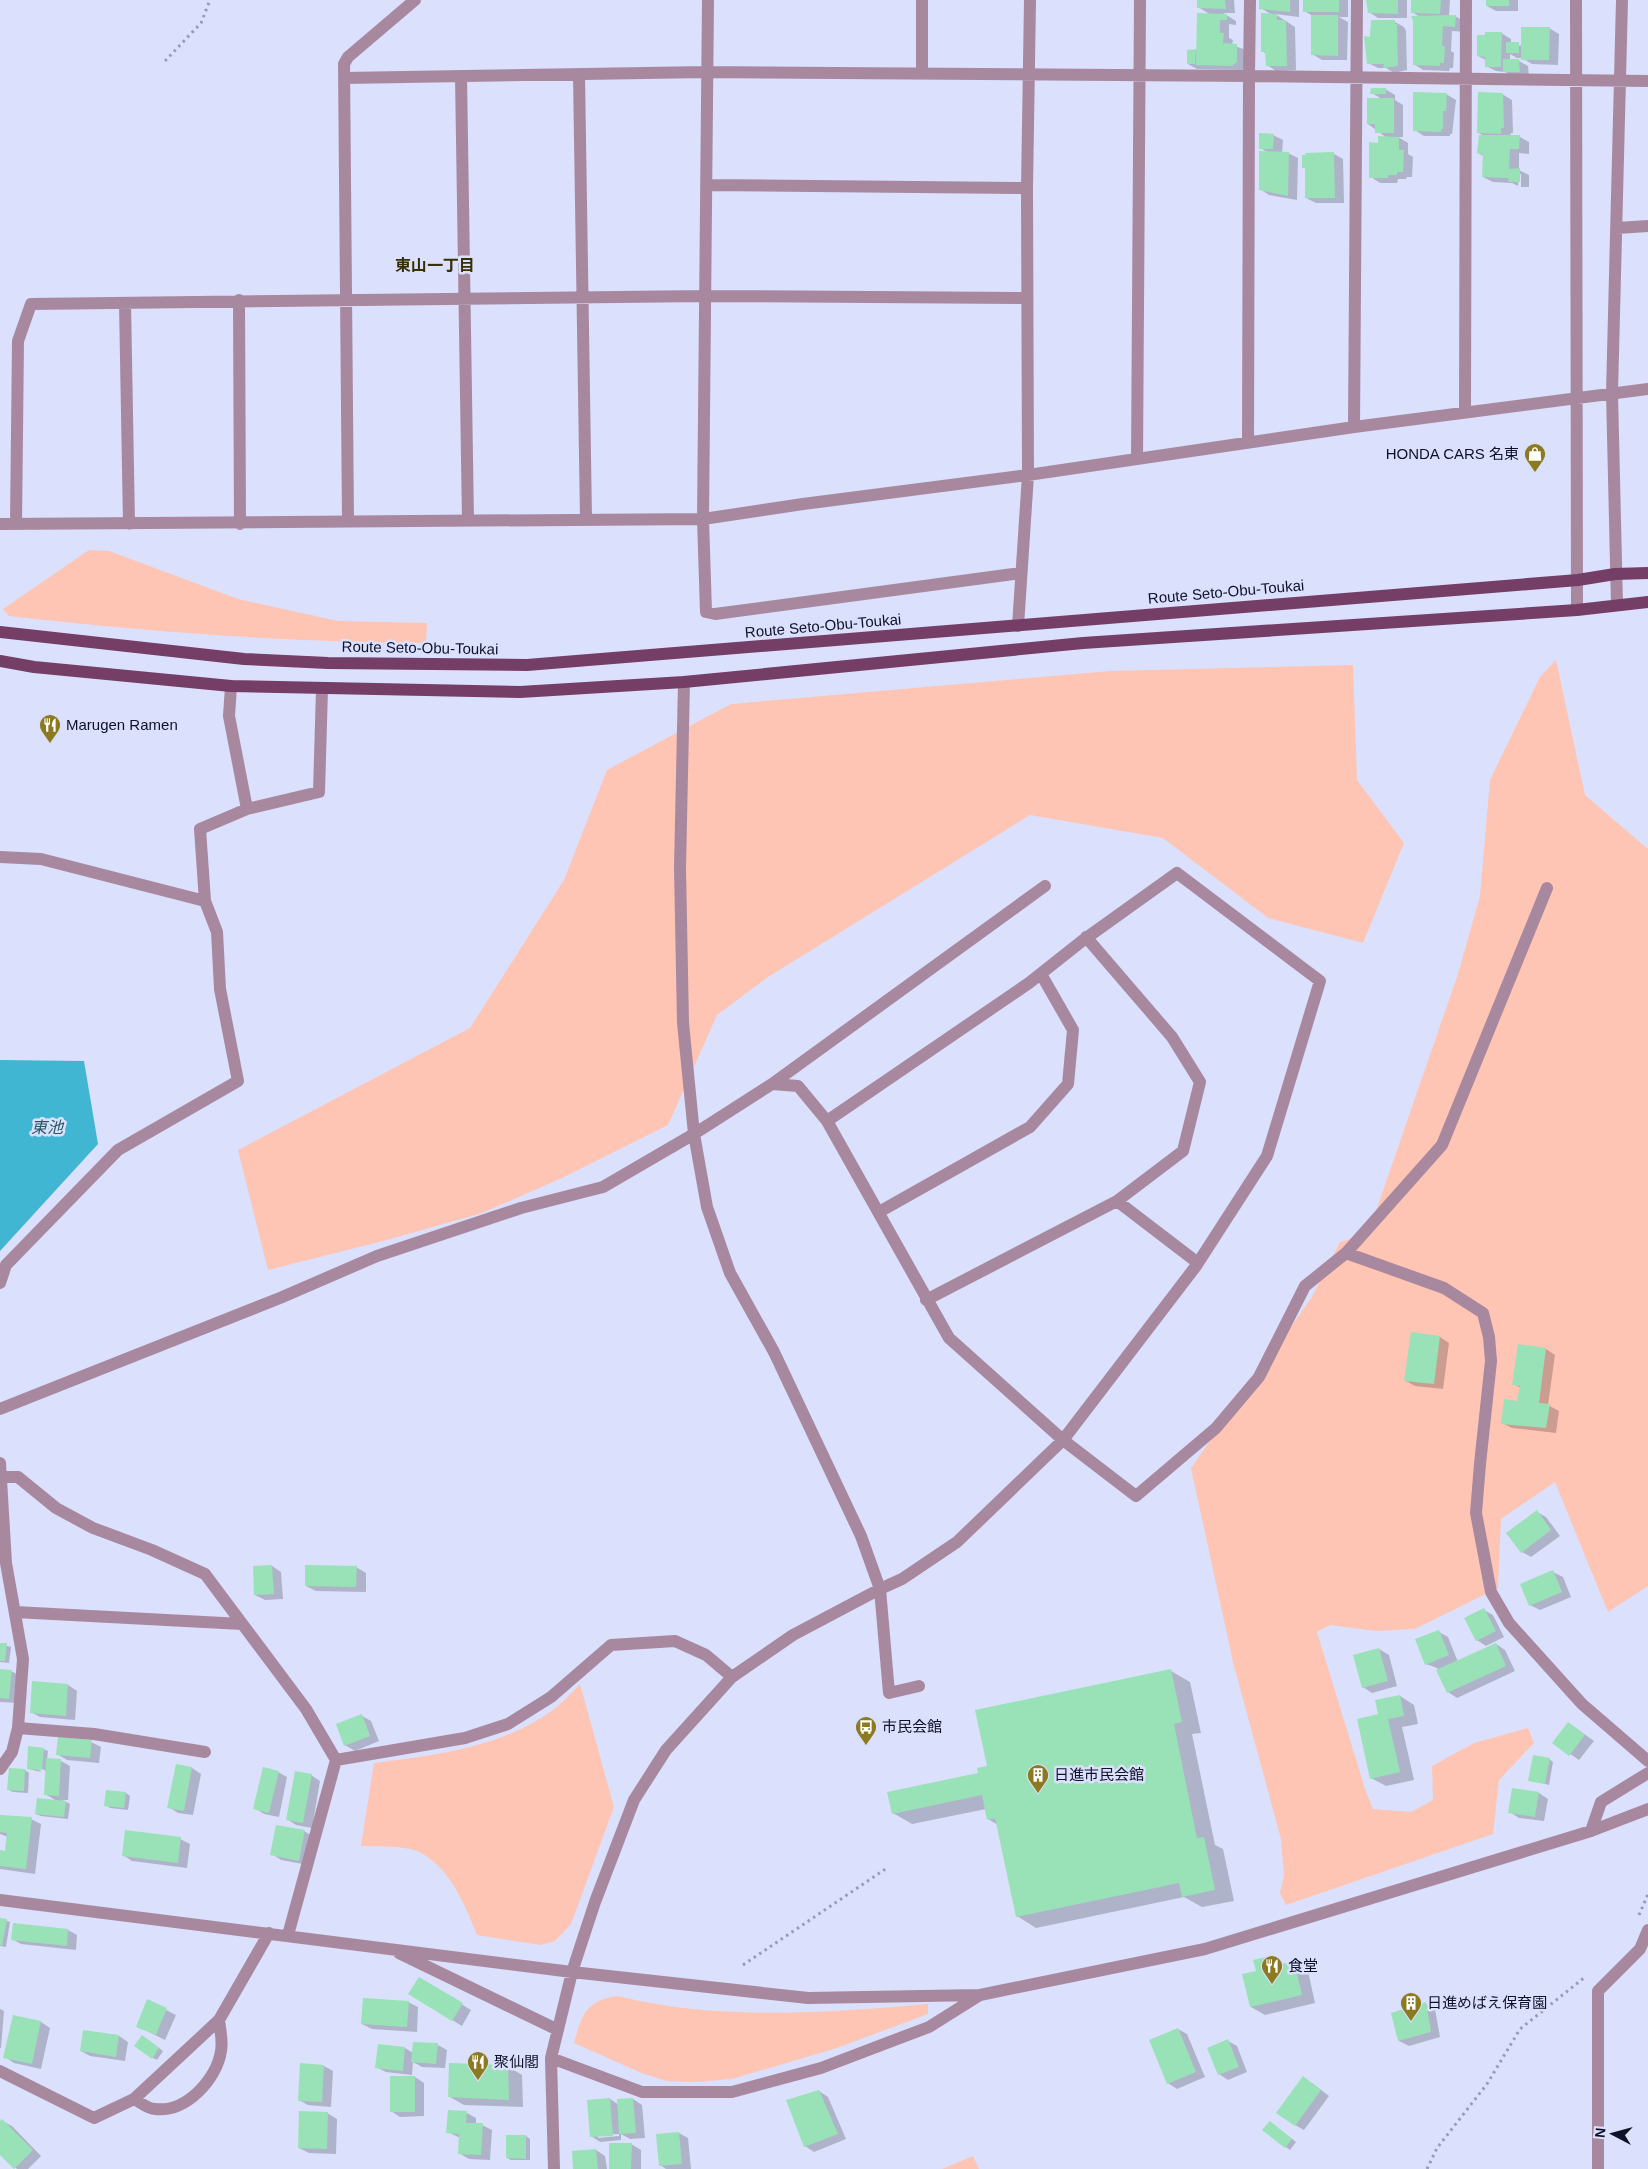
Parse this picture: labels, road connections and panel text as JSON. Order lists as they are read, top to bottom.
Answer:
{
  "streets": {
    "main road": ["Route Seto-Obu-Toukai"]
  },
  "districts": ["東山一丁目"],
  "water": ["東池"],
  "places": {
    "shop": ["HONDA CARS 名東"],
    "restaurant": ["Marugen Ramen", "食堂", "聚仙閣"],
    "bus stop": ["市民会館"],
    "building": ["日進市民会館", "日進めばえ保育園"]
  },
  "north": "left"
}
